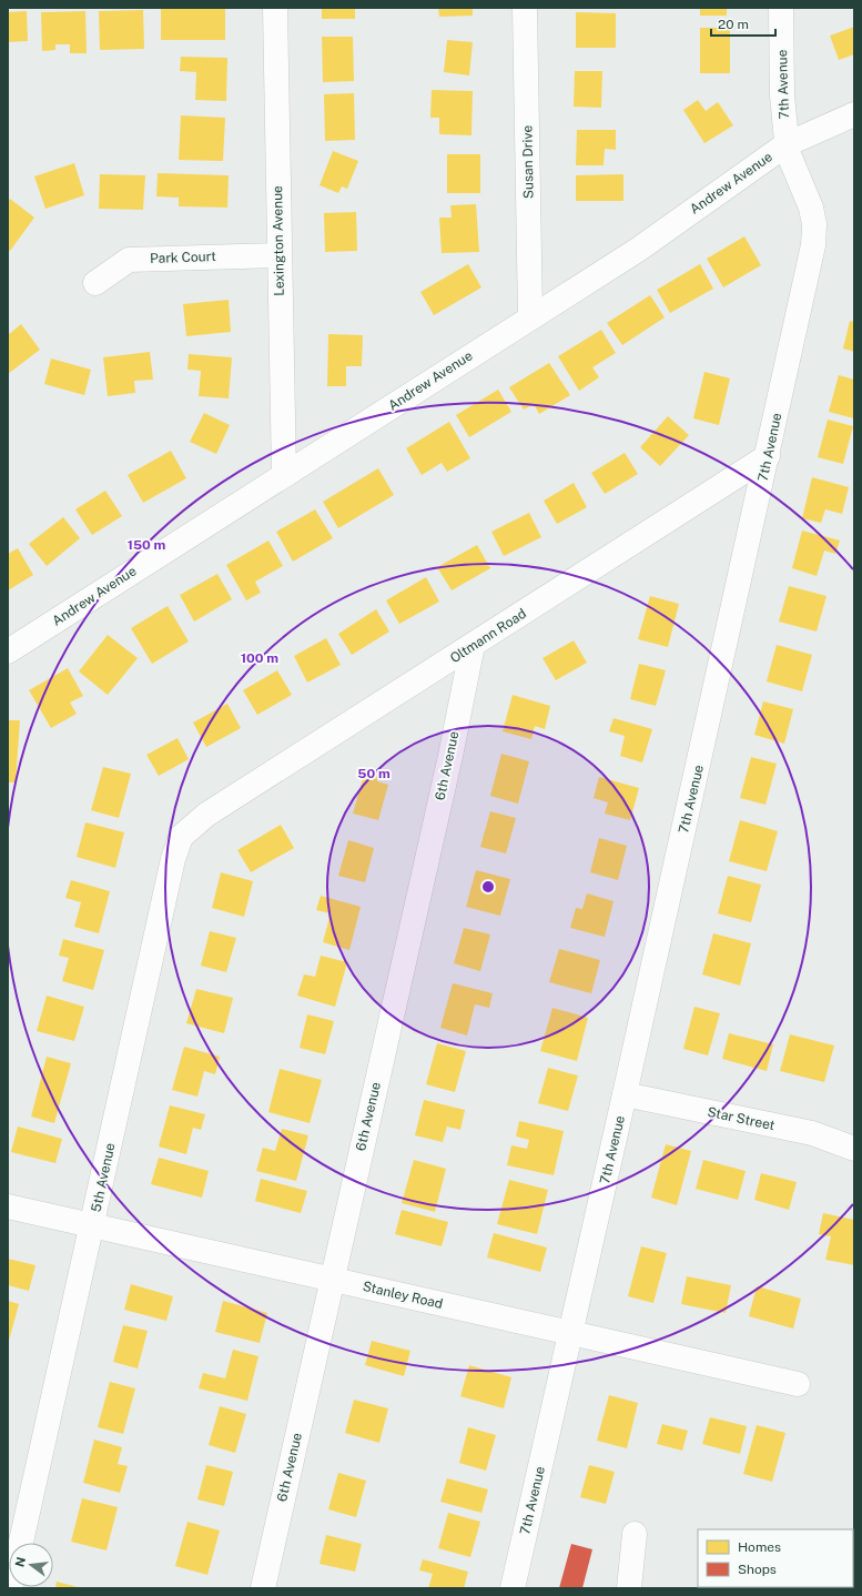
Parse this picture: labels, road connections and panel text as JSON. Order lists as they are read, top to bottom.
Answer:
{
  "streets": {
    "street": [
      "7th Avenue",
      "Susan Drive",
      "Andrew Avenue",
      "Lexington Avenue",
      "Park Court",
      "Oltmann Road",
      "6th Avenue",
      "Star Street",
      "5th Avenue",
      "Stanley Road"
    ]
  },
  "crossings": [
    ["7th Avenue", "Andrew Avenue"],
    ["7th Avenue", "Oltmann Road"],
    ["7th Avenue", "Star Street"],
    ["7th Avenue", "Stanley Road"],
    ["Susan Drive", "Andrew Avenue"],
    ["Andrew Avenue", "Lexington Avenue"],
    ["Lexington Avenue", "Park Court"],
    ["Oltmann Road", "6th Avenue"],
    ["Oltmann Road", "5th Avenue"],
    ["6th Avenue", "Stanley Road"],
    ["5th Avenue", "Stanley Road"]
  ],
  "legend": ["Homes", "Shops"],
  "scale_bar": "20 m",
  "north": "left",
  "rings": ["150 m", "100 m", "50 m"]
}
